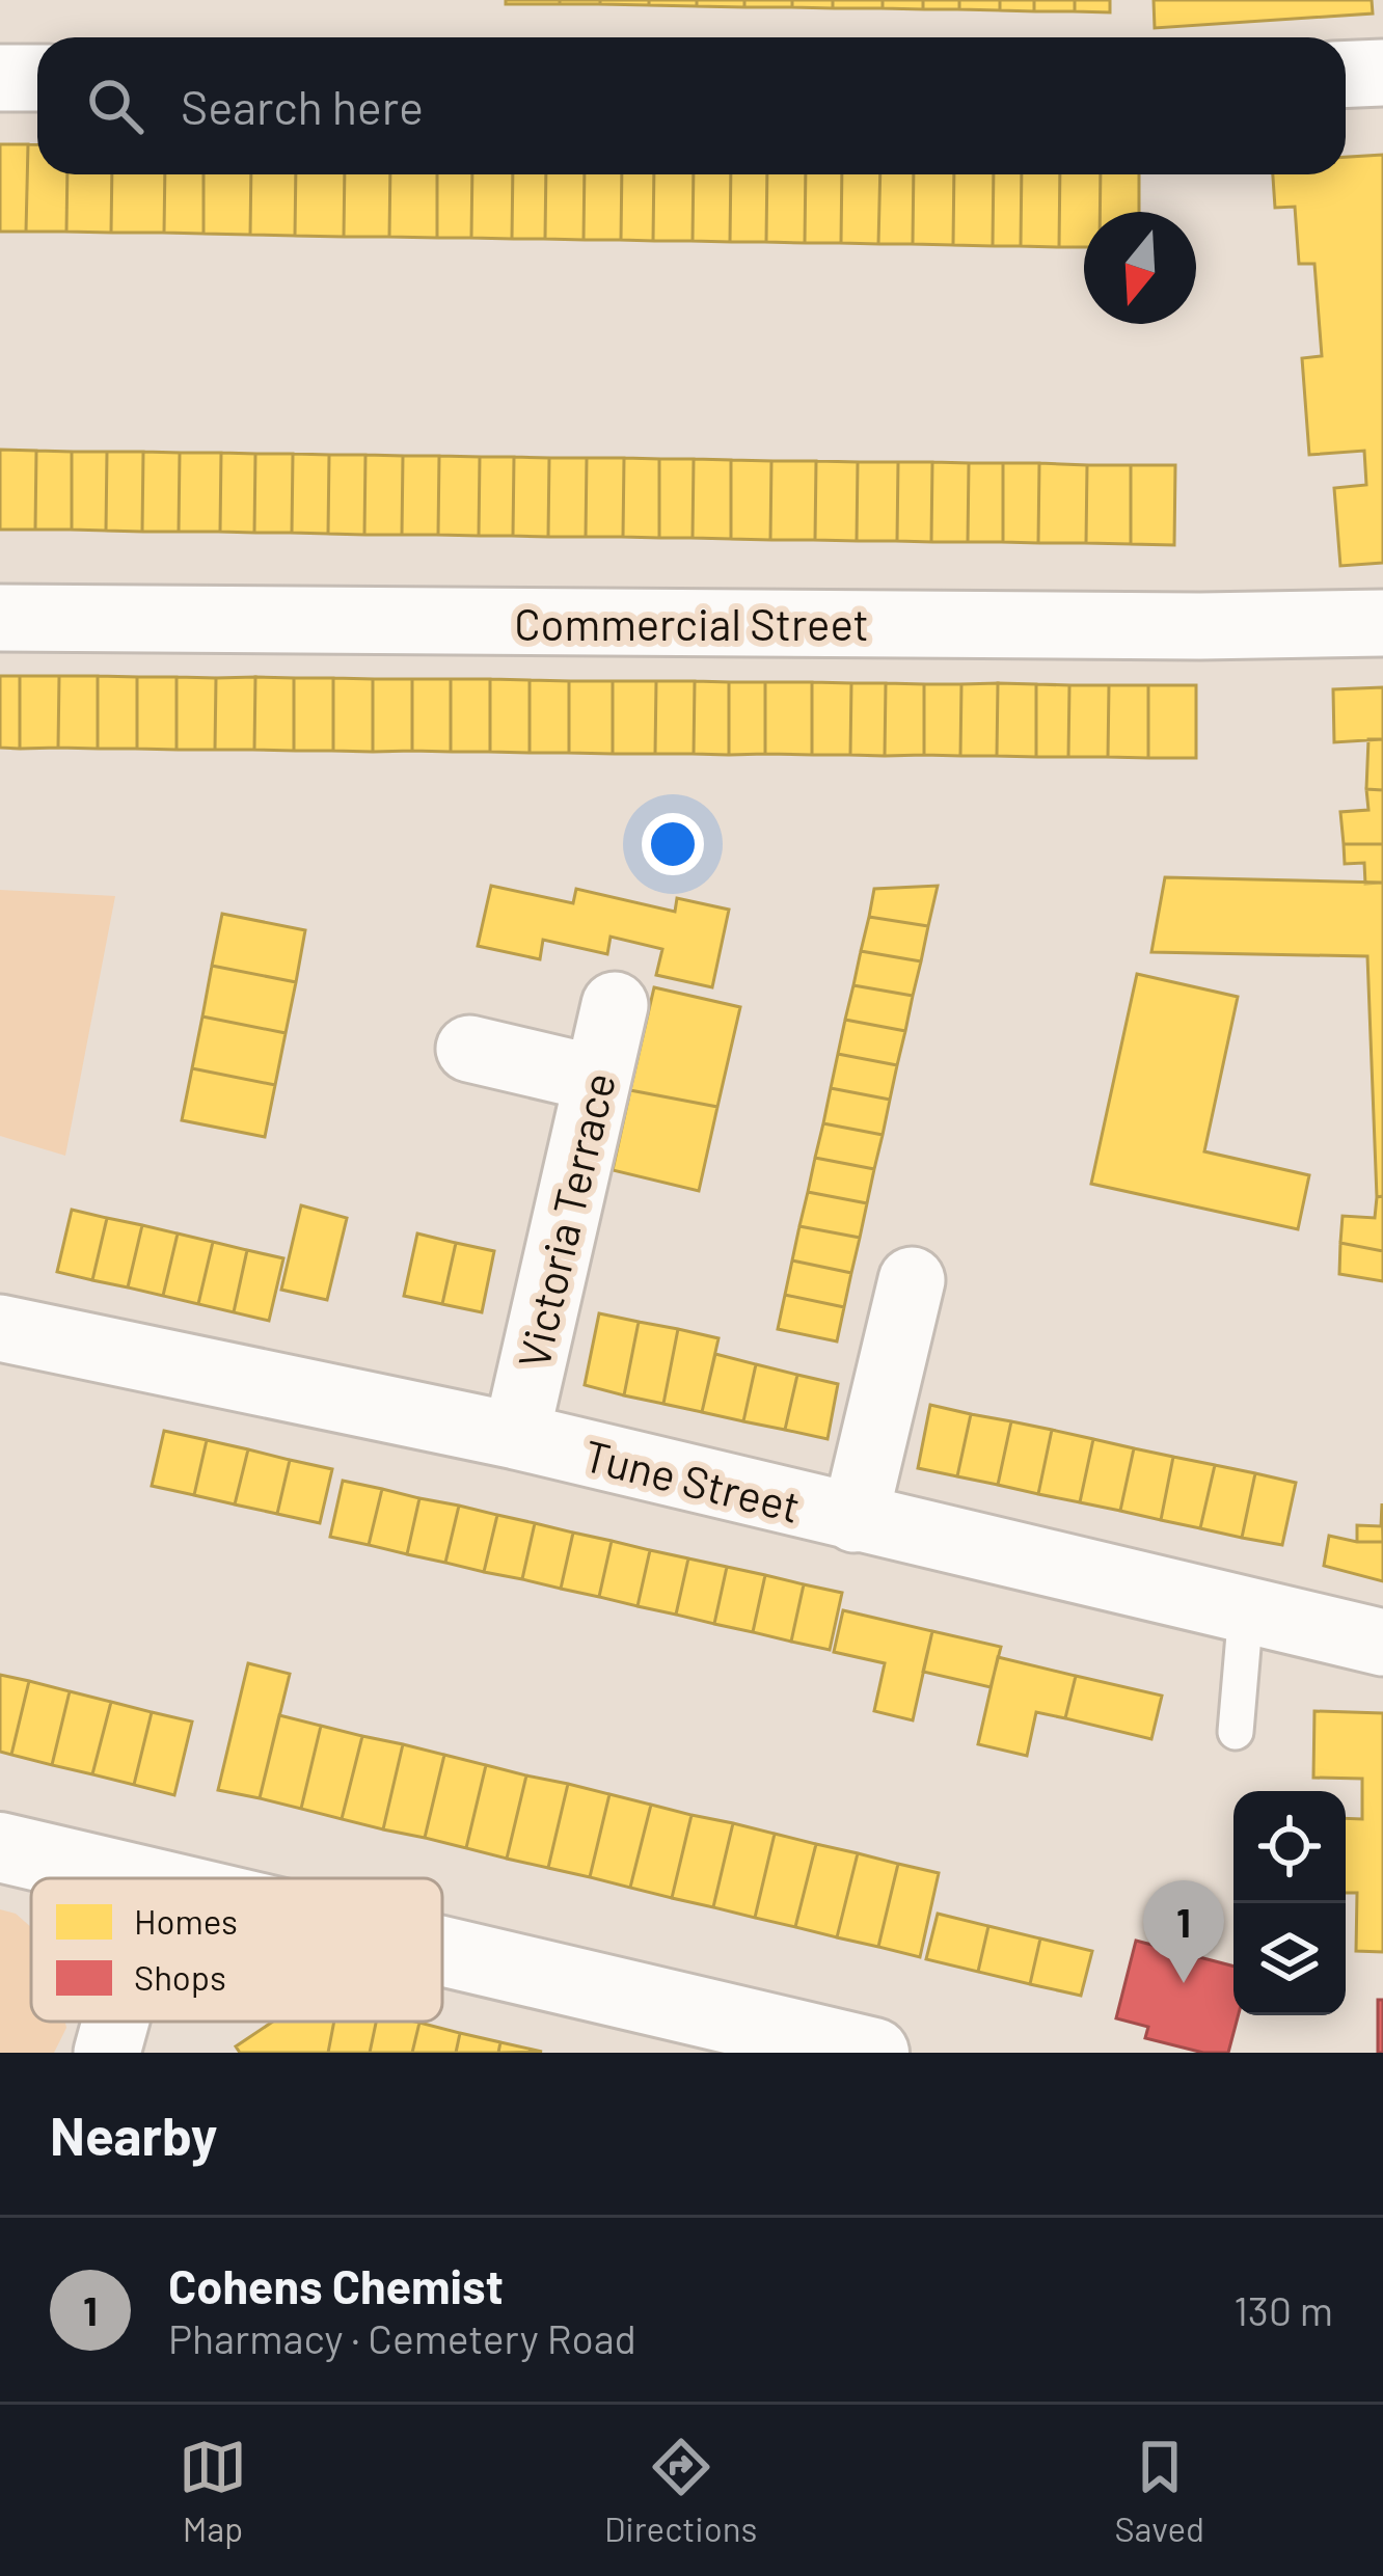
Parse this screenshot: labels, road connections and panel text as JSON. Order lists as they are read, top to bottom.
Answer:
{
  "streets": {
    "street": ["Commercial Street", "Victoria Terrace", "Tune Street"]
  },
  "crossings": [
    ["Victoria Terrace", "Tune Street"]
  ],
  "legend": ["Homes", "Shops"],
  "north": "bottom",
  "page": {
    "search": "Search here",
    "pins": "1",
    "heading": "Nearby",
    "list": [
      {
        "mark": "1",
        "name": "Cohens Chemist",
        "note": "Pharmacy · Cemetery Road",
        "value": "130 m"
      }
    ],
    "nav": ["Map", "Directions", "Saved"]
  }
}
